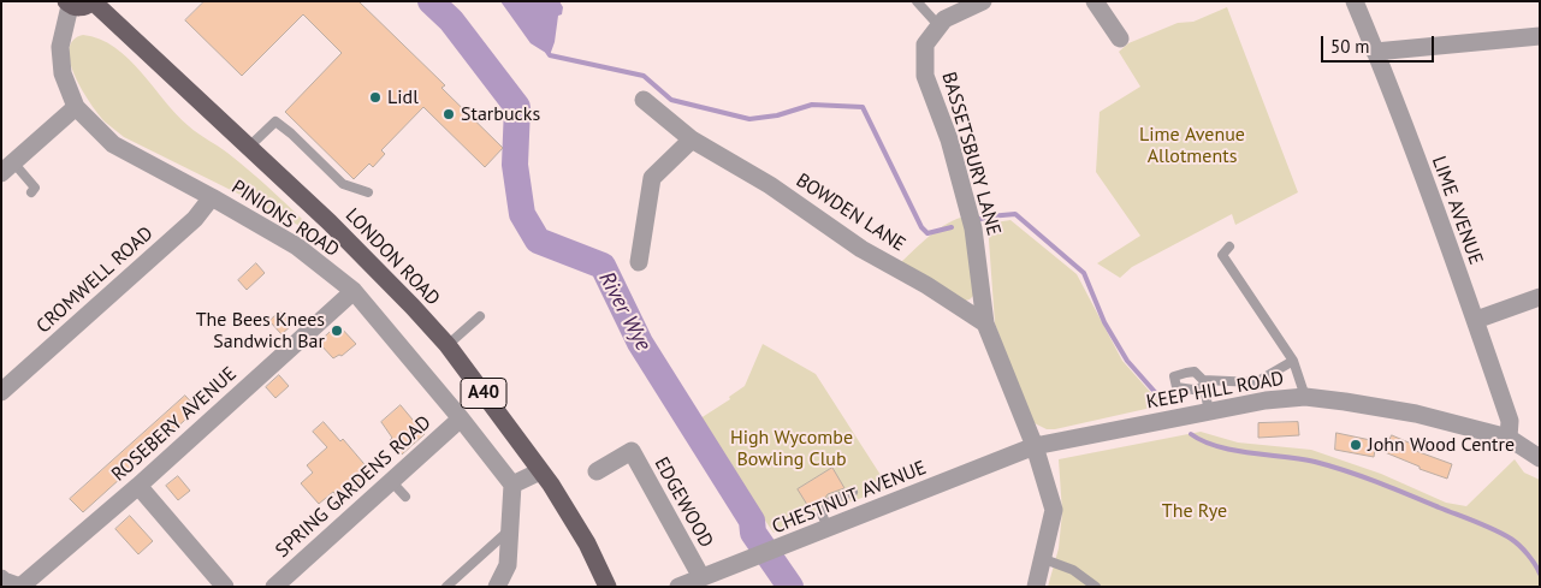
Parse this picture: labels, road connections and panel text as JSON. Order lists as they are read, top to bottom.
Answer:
{
  "streets": {
    "main road": ["LONDON ROAD", "A40"],
    "street": [
      "BASSETSBURY LANE",
      "LIME AVENUE",
      "BOWDEN LANE",
      "PINIONS ROAD",
      "CROMWELL ROAD",
      "KEEP HILL ROAD",
      "ROSEBERY AVENUE",
      "SPRING GARDENS ROAD",
      "CHESTNUT AVENUE",
      "EDGEWOOD"
    ]
  },
  "crossings": [
    ["BASSETSBURY LANE", "BOWDEN LANE"],
    ["BASSETSBURY LANE", "KEEP HILL ROAD"],
    ["BASSETSBURY LANE", "CHESTNUT AVENUE"],
    ["LIME AVENUE", "KEEP HILL ROAD"],
    ["PINIONS ROAD", "CROMWELL ROAD"],
    ["PINIONS ROAD", "A40"],
    ["PINIONS ROAD", "ROSEBERY AVENUE"],
    ["PINIONS ROAD", "SPRING GARDENS ROAD"],
    ["LONDON ROAD", "A40"],
    ["KEEP HILL ROAD", "CHESTNUT AVENUE"],
    ["CHESTNUT AVENUE", "EDGEWOOD"]
  ],
  "water": ["River Wye"],
  "parks": ["Lime Avenue Allotments", "High Wycombe Bowling Club", "The Rye"],
  "places": [
    "Lidl",
    "Starbucks",
    "The Bees Knees Sandwich Bar",
    "John Wood Centre"
  ],
  "scale_bar": "50 m"
}
